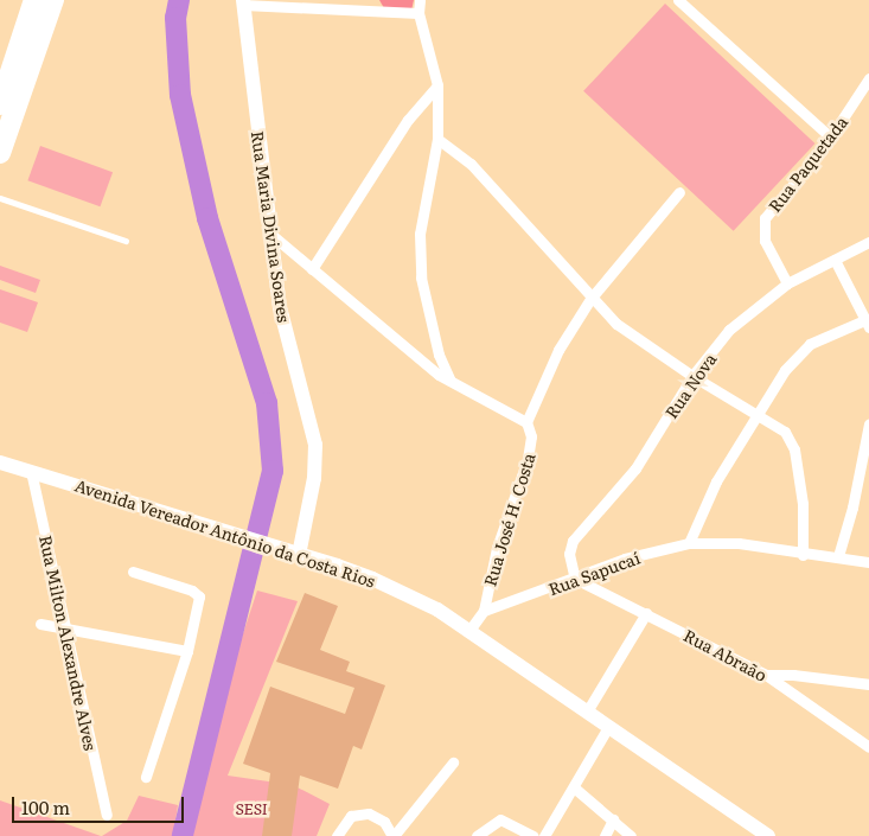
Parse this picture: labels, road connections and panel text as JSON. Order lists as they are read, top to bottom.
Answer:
{
  "streets": {
    "main road": ["Rua Maria Divina Soares", "Avenida Vereador Antônio da Costa Rios"],
    "street": [
      "Rua Paquetada",
      "Rua Nova",
      "Rua José H. Costa",
      "Rua Sapucaí",
      "Rua Milton Alexandre Alves",
      "Rua Abraão"
    ]
  },
  "crossings": [
    ["Rua Paquetada", "Rua Nova"],
    ["Rua Maria Divina Soares", "Avenida Vereador Antônio da Costa Rios"],
    ["Rua Nova", "Rua Sapucaí"],
    ["Rua Nova", "Rua Abraão"],
    ["Rua José H. Costa", "Rua Sapucaí"],
    ["Avenida Vereador Antônio da Costa Rios", "Rua Milton Alexandre Alves"],
    ["Rua Sapucaí", "Rua Abraão"]
  ],
  "parks": ["SESI"],
  "scale_bar": "100 m"
}
